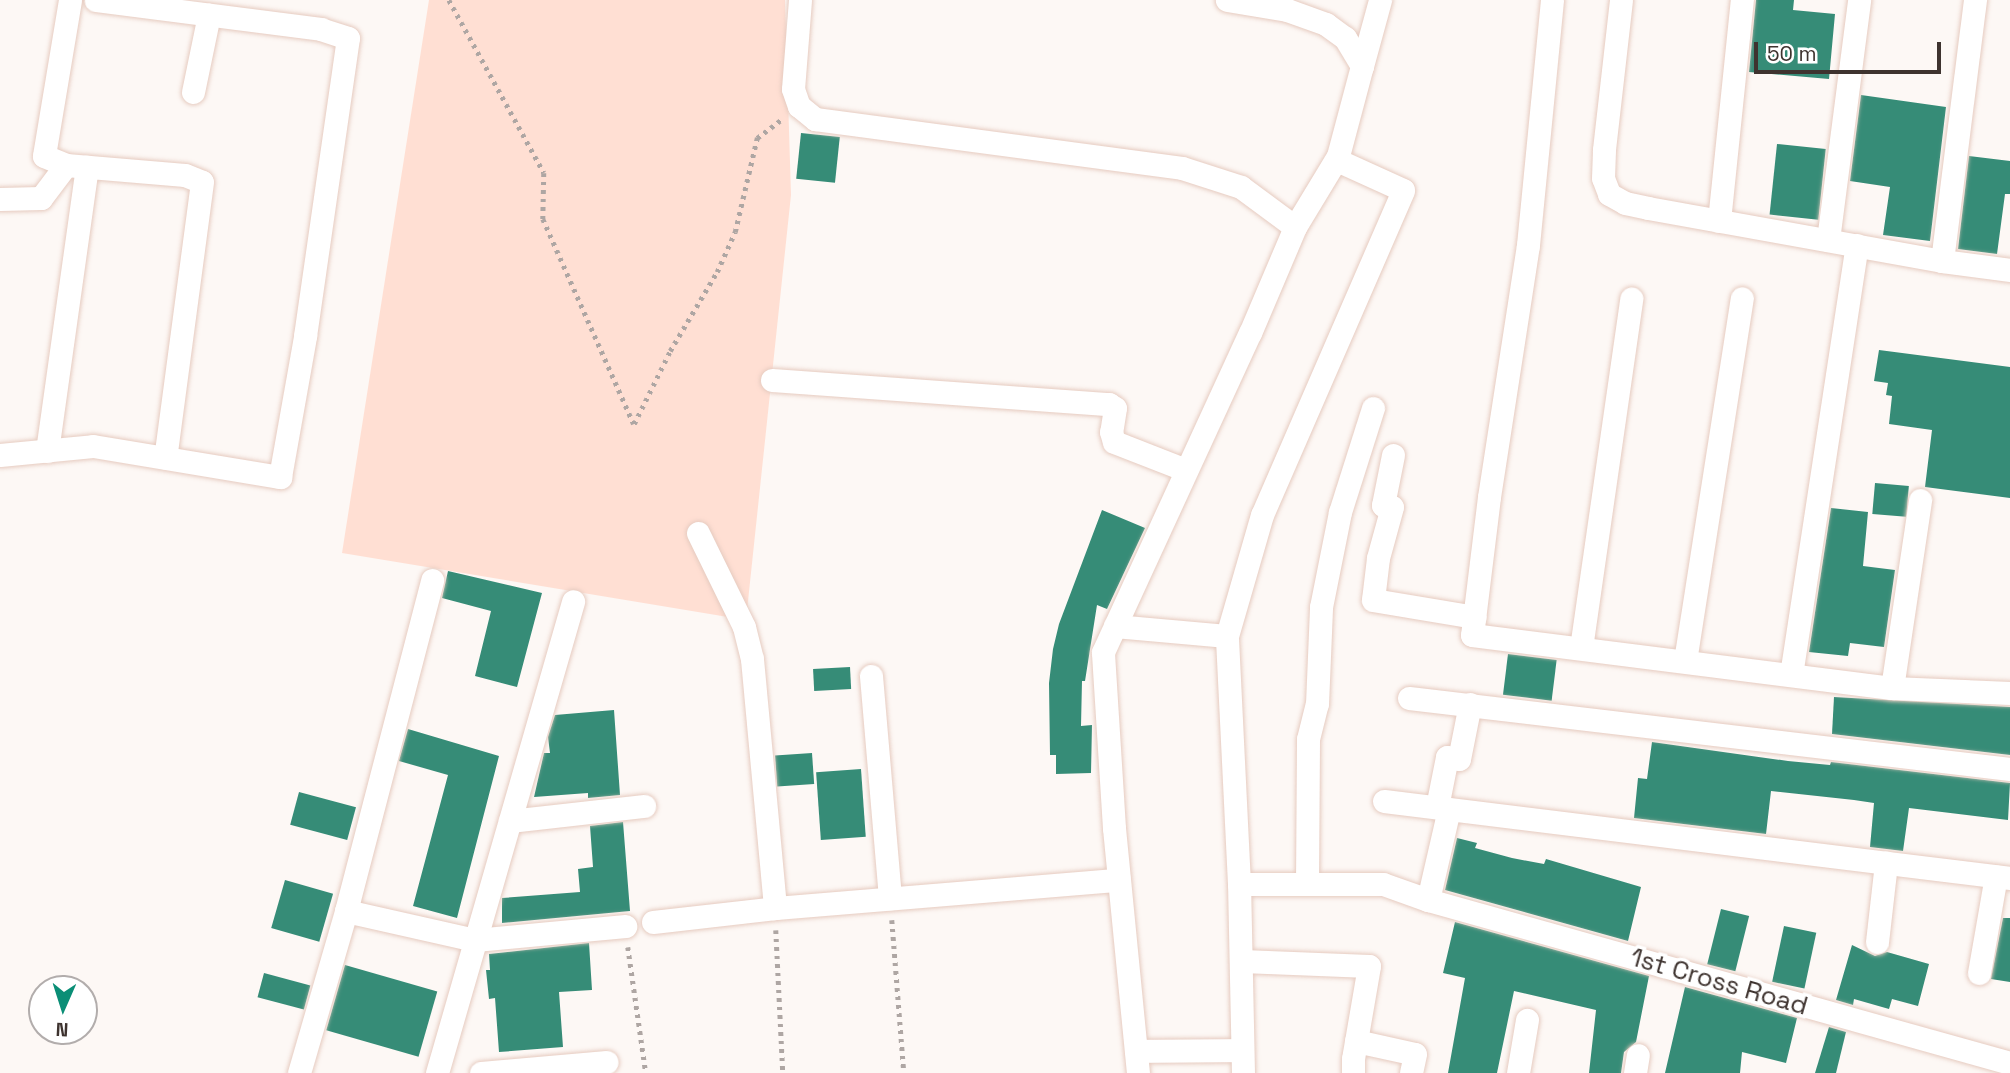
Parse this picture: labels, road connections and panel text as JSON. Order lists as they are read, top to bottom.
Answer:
{
  "streets": {
    "street": ["1st Cross Road"]
  },
  "scale_bar": "50 m",
  "north": "bottom"
}
